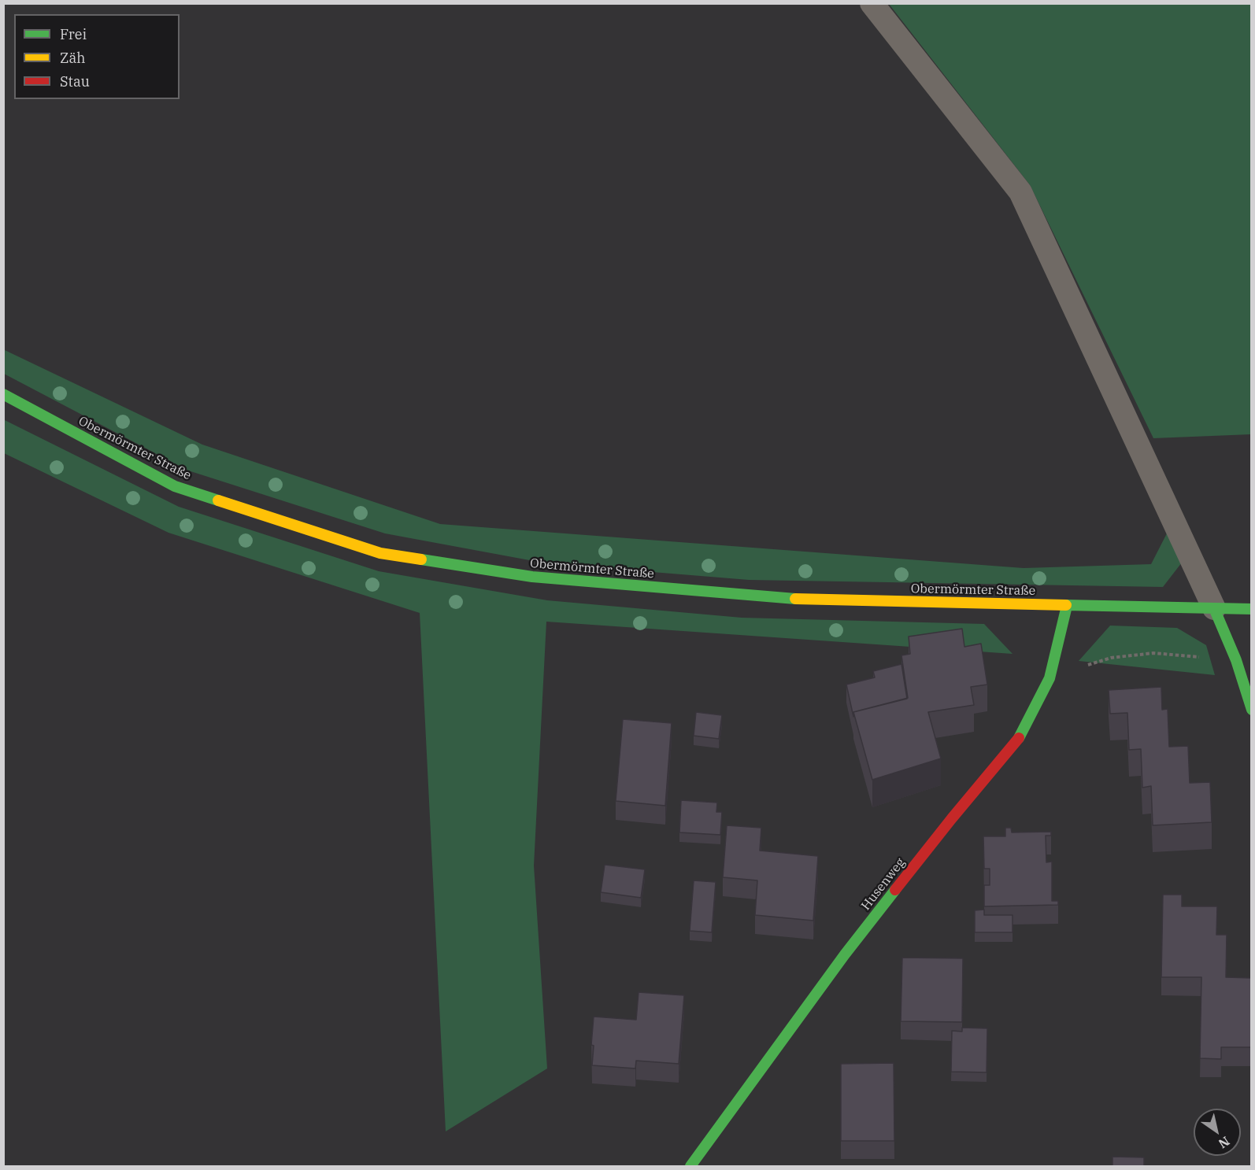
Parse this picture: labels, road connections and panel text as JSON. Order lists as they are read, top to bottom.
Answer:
{
  "streets": {
    "main road": ["Obermörmter Straße", "Husenweg"]
  },
  "crossings": [
    ["Obermörmter Straße", "Husenweg"]
  ],
  "legend": ["Frei", "Zäh", "Stau"],
  "north": "bottom right"
}
